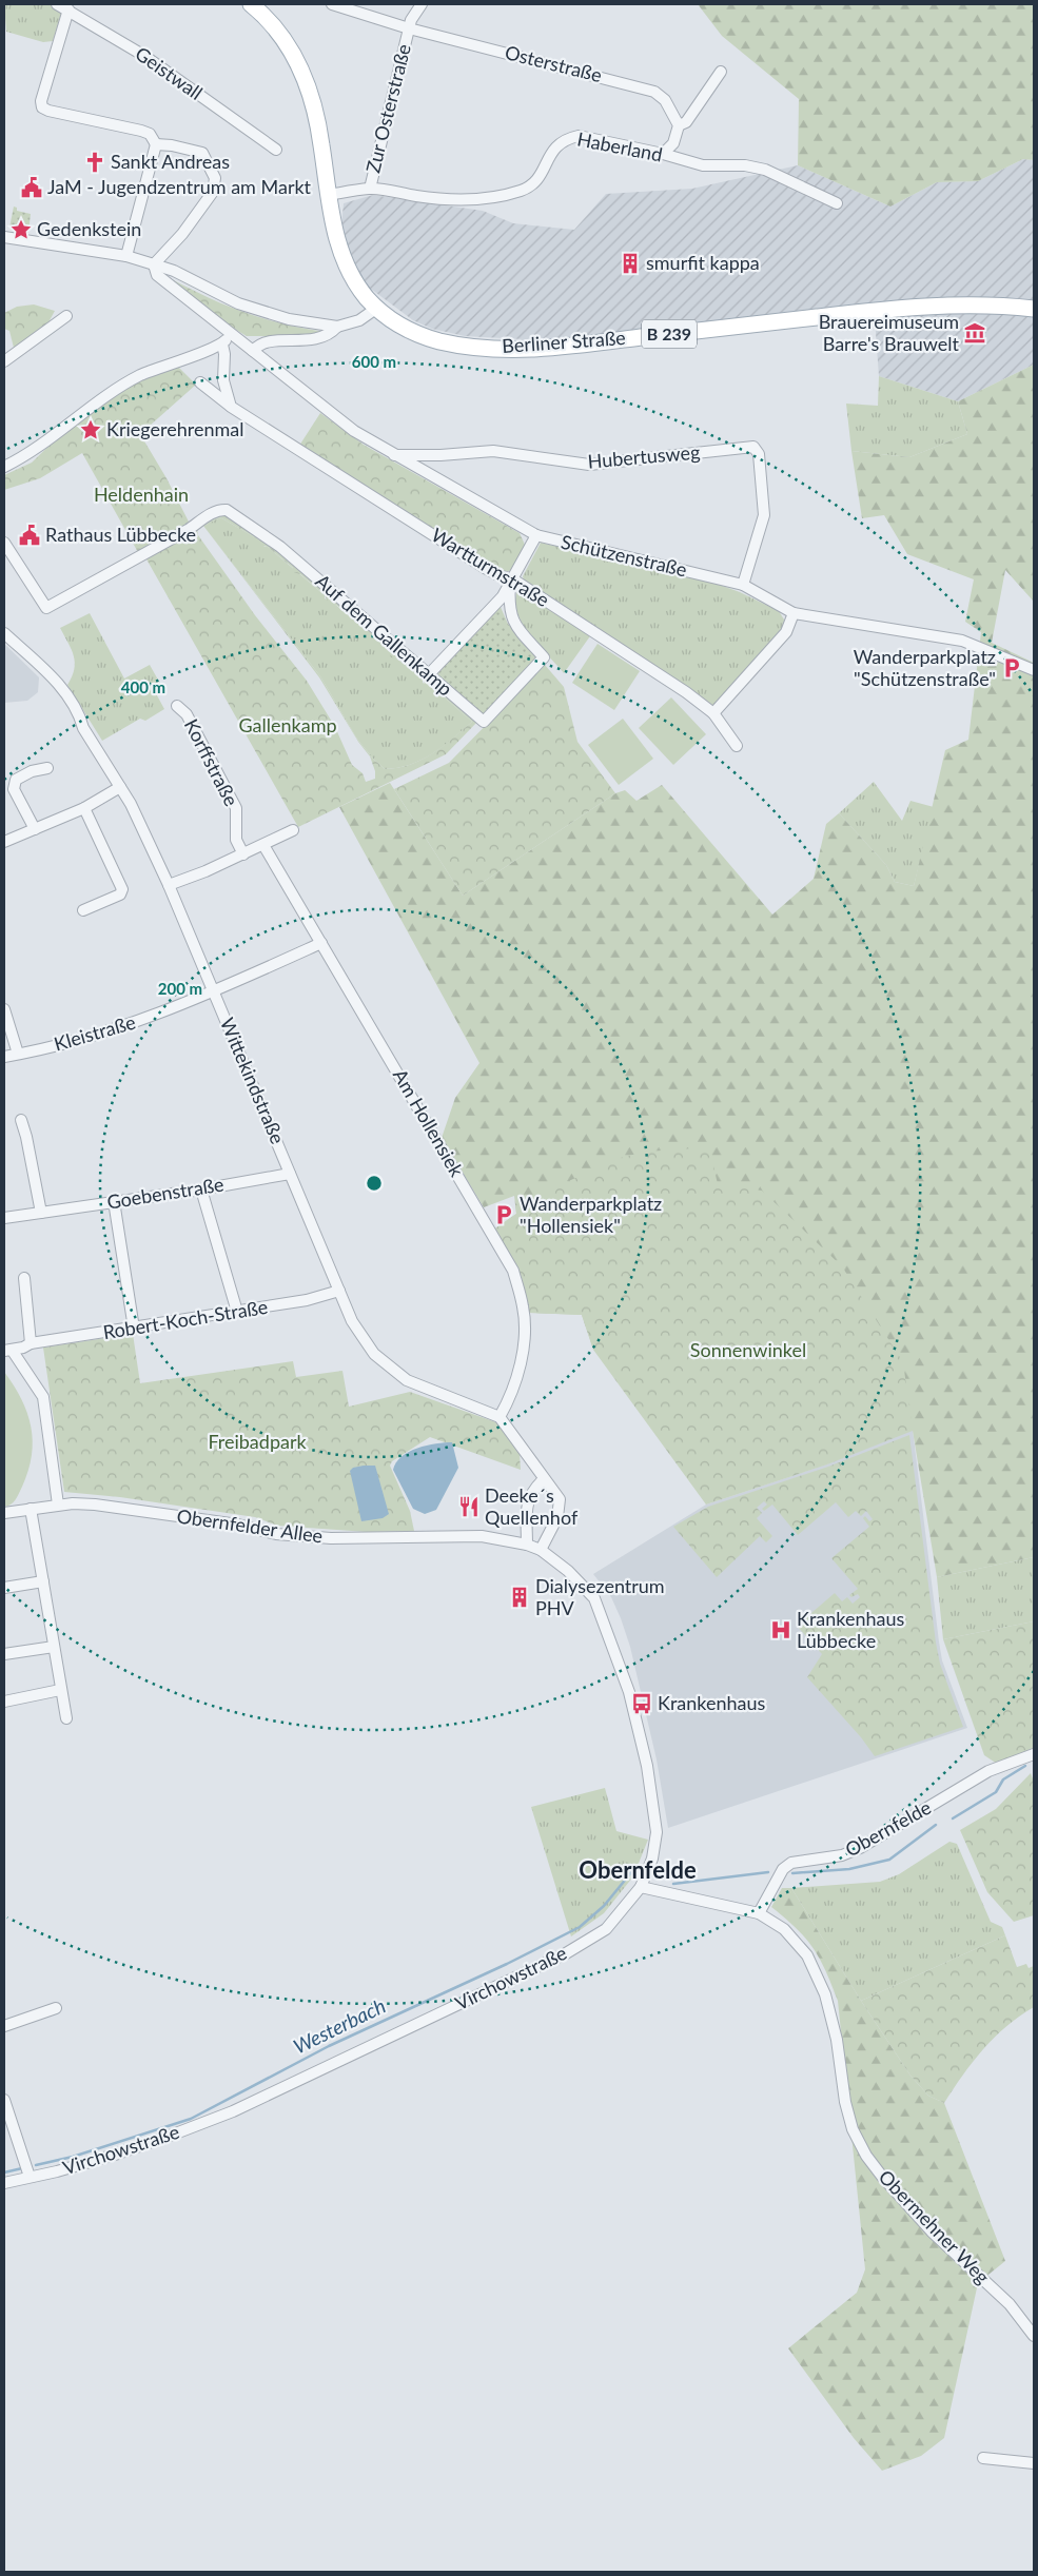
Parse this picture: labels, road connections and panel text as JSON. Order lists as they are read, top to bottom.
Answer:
{
  "streets": {
    "main road": ["B 239", "Berliner Straße"],
    "street": [
      "Osterstraße",
      "Geistwall",
      "Zur Osterstraße",
      "Haberland",
      "Hubertusweg",
      "Schützenstraße",
      "Wartturmstraße",
      "Auf dem Gallenkamp",
      "Korffstraße",
      "Kleistraße",
      "Wittekindstraße",
      "Am Hollensiek",
      "Goebenstraße",
      "Robert-Koch-Straße",
      "Obernfelder Allee",
      "Obernfelde",
      "Virchowstraße",
      "Obermehner Weg"
    ]
  },
  "crossings": [
    ["Osterstraße", "Zur Osterstraße"],
    ["Zur Osterstraße", "Haberland"],
    ["Haberland", "Berliner Straße"],
    ["Hubertusweg", "Schützenstraße"],
    ["Wartturmstraße", "Auf dem Gallenkamp"],
    ["Kleistraße", "Wittekindstraße"],
    ["Kleistraße", "Am Hollensiek"],
    ["Wittekindstraße", "Am Hollensiek"],
    ["Wittekindstraße", "Goebenstraße"],
    ["Wittekindstraße", "Robert-Koch-Straße"],
    ["Obernfelder Allee", "Virchowstraße"],
    ["Obernfelde", "Obermehner Weg"],
    ["Virchowstraße", "Obermehner Weg"]
  ],
  "districts": ["Obernfelde"],
  "water": ["Westerbach"],
  "parks": [
    "Heldenhain",
    "Gallenkamp",
    "Sonnenwinkel",
    "Freibadpark"
  ],
  "places": {
    "church": ["Sankt Andreas"],
    "public building": ["JaM - Jugendzentrum am Markt", "Rathaus Lübbecke"],
    "place": ["Gedenkstein", "Kriegerehrenmal"],
    "building": ["smurfit kappa", "Dialysezentrum PHV"],
    "museum": ["Brauereimuseum Barre's Brauwelt"],
    "parking": ["Wanderparkplatz \"Schützenstraße\"", "Wanderparkplatz \"Hollensiek\""],
    "restaurant": ["Deeke´s Quellenhof"],
    "hospital": ["Krankenhaus Lübbecke"],
    "bus stop": ["Krankenhaus"]
  },
  "rings": ["600 m", "400 m", "200 m"]
}
